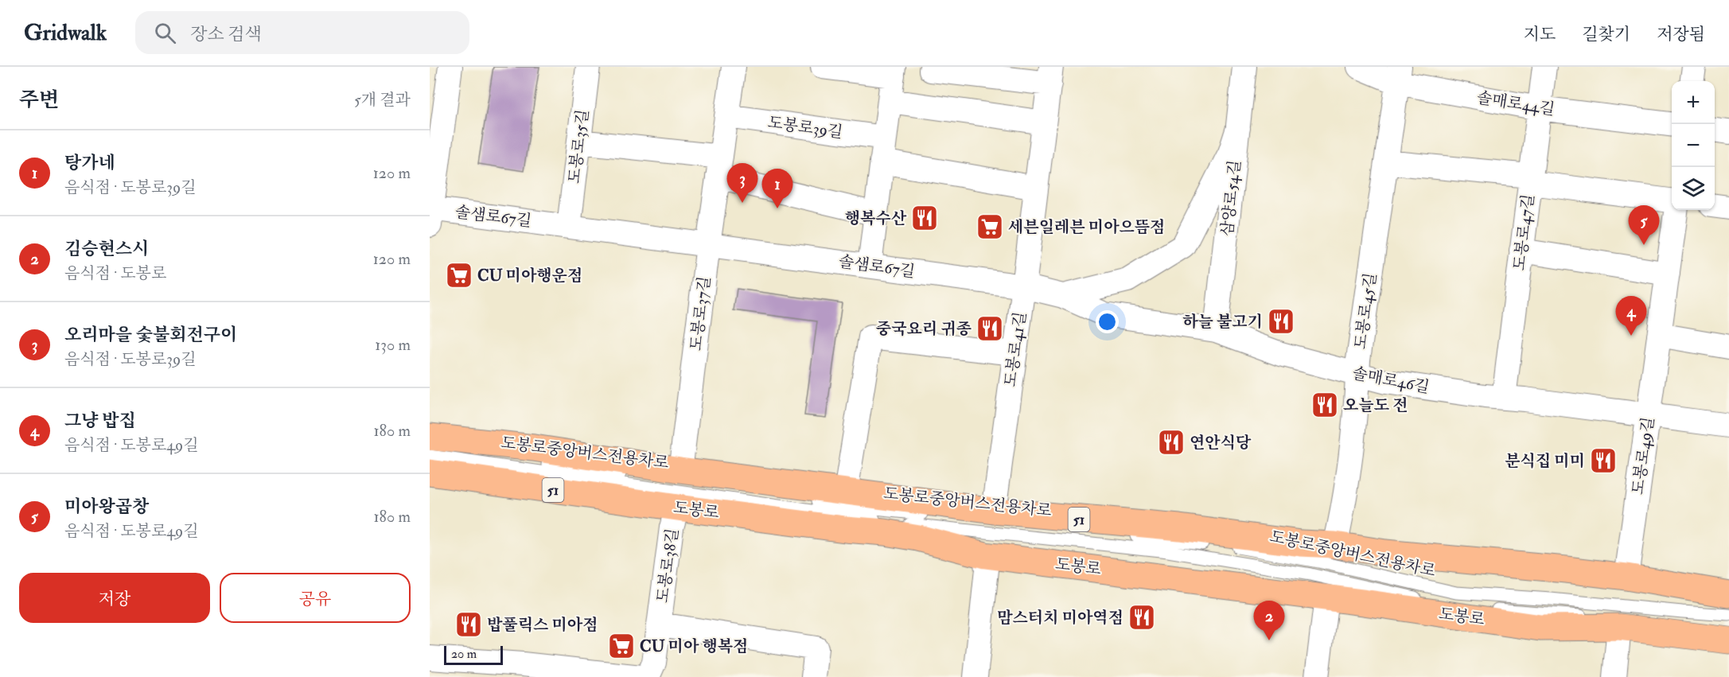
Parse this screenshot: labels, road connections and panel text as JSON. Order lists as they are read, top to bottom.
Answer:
{
  "streets": {
    "main road": ["51", "도봉로"],
    "street": [
      "솔매로44길",
      "도봉로39길",
      "도봉로35길",
      "삼양로54길",
      "솔샘로67길",
      "도봉로47길",
      "도봉로45길",
      "도봉로37길",
      "도봉로41길",
      "솔매로46길",
      "도봉로49길",
      "도봉로38길"
    ],
    "lane": ["도봉로중앙버스전용차로"]
  },
  "crossings": [
    ["솔매로44길", "도봉로47길"],
    ["솔매로44길", "도봉로45길"],
    ["도봉로39길", "도봉로37길"],
    ["도봉로35길", "솔샘로67길"],
    ["삼양로54길", "솔샘로67길"],
    ["삼양로54길", "솔매로46길"],
    ["솔샘로67길", "도봉로37길"],
    ["솔샘로67길", "도봉로41길"],
    ["솔샘로67길", "솔매로46길"],
    ["도봉로47길", "솔매로46길"],
    ["도봉로45길", "솔매로46길"],
    ["도봉로45길", "51"],
    ["도봉로37길", "51"],
    ["도봉로41길", "51"],
    ["솔매로46길", "도봉로49길"],
    ["도봉로49길", "51"],
    ["도봉로", "도봉로38길"]
  ],
  "places": {
    "restaurant": [
      "행복수산",
      "하늘 불고기",
      "중국요리 귀종",
      "오늘도 전",
      "연안식당",
      "분식집 미미",
      "맘스터치 미아역점",
      "밥풀릭스 미아점"
    ],
    "supermarket": ["세븐일레븐 미아으뜸점", "CU 미아행운점", "CU 미아 행복점"]
  },
  "scale_bar": "20 m",
  "page": {
    "header": "Gridwalk",
    "search": "장소 검색",
    "nav": ["지도", "길찾기", "저장됨"],
    "heading": ["주변", "5개 결과"],
    "map_buttons": ["+", "−"],
    "list": [
      {
        "mark": "1",
        "name": "탕가네",
        "note": "음식점 · 도봉로39길",
        "value": "120 m"
      },
      {
        "mark": "2",
        "name": "김승현스시",
        "note": "음식점 · 도봉로",
        "value": "120 m"
      },
      {
        "mark": "3",
        "name": "오리마을 숯불회전구이",
        "note": "음식점 · 도봉로39길",
        "value": "130 m"
      },
      {
        "mark": "4",
        "name": "그냥 밥집",
        "note": "음식점 · 도봉로49길",
        "value": "180 m"
      },
      {
        "mark": "5",
        "name": "미아왕곱창",
        "note": "음식점 · 도봉로49길",
        "value": "180 m"
      }
    ],
    "pins": [
      "3",
      "1",
      "5",
      "4",
      "2"
    ],
    "buttons": ["저장", "공유"],
    "scale": "20 m"
  }
}
